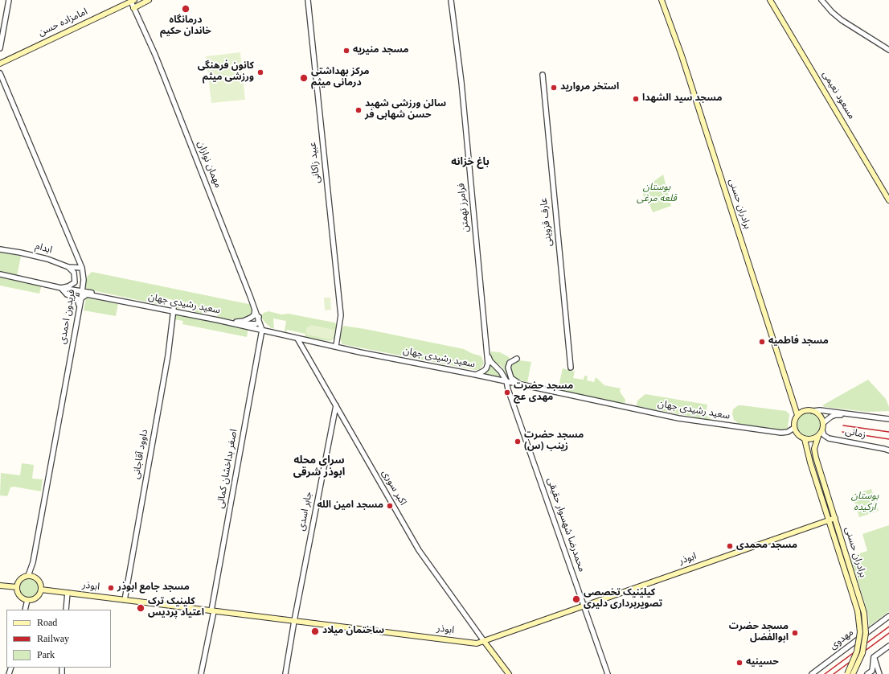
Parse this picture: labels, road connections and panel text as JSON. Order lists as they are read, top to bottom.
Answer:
{
  "streets": {
    "main road": [
      "امامزاده حسن",
      "مسعود نعیمی",
      "برادران حسنی",
      "ابوذر"
    ],
    "street": [
      "عبید زاکانی",
      "مهمان نوازان",
      "فرامرز تهمتن",
      "عارف قزوینی",
      "ابدام",
      "سعید رشیدی جهان",
      "فریدون احمدی",
      "زمانی",
      "داوود آقاجانی",
      "اصغر بداخشان کمالی",
      "اکبر سوری",
      "جابر اسدی",
      "محمدرضا شهسوار حقیقی",
      "مهدوی"
    ]
  },
  "crossings": [
    ["امامزاده حسن", "مهمان نوازان"],
    ["عبید زاکانی", "سعید رشیدی جهان"],
    ["مهمان نوازان", "سعید رشیدی جهان"],
    ["مهمان نوازان", "اصغر بداخشان کمالی"],
    ["برادران حسنی", "سعید رشیدی جهان"],
    ["برادران حسنی", "زمانی"],
    ["برادران حسنی", "ابوذر"],
    ["فرامرز تهمتن", "سعید رشیدی جهان"],
    ["ابدام", "فریدون احمدی"],
    ["سعید رشیدی جهان", "فریدون احمدی"],
    ["سعید رشیدی جهان", "زمانی"],
    ["سعید رشیدی جهان", "داوود آقاجانی"],
    ["سعید رشیدی جهان", "اصغر بداخشان کمالی"],
    ["سعید رشیدی جهان", "اکبر سوری"],
    ["سعید رشیدی جهان", "محمدرضا شهسوار حقیقی"],
    ["فریدون احمدی", "ابوذر"],
    ["داوود آقاجانی", "ابوذر"],
    ["اصغر بداخشان کمالی", "ابوذر"],
    ["اکبر سوری", "جابر اسدی"],
    ["اکبر سوری", "ابوذر"],
    ["جابر اسدی", "ابوذر"],
    ["محمدرضا شهسوار حقیقی", "ابوذر"]
  ],
  "districts": ["باغ خزانه", "سرای محله ابوذر شرقی"],
  "parks": ["بوستان قلعه مرغی", "بوستان ارکیده"],
  "places": [
    "درمانگاه خاندان حکیم",
    "مسجد منیریه",
    "کانون فرهنگی ورزشی میثم",
    "مرکز بهداشتی درمانی میثم",
    "استخر مروارید",
    "مسجد سید الشهدا",
    "سالن ورزشی شهید حسن شهابی فر",
    "مسجد فاطمیه",
    "مسجد حضرت مهدی عج",
    "مسجد حضرت زینب (س)",
    "مسجد امین الله",
    "مسجد محمدی",
    "مسجد جامع ابوذر",
    "کیلینیک تخصصی تصویربرداری دلیری",
    "کلینیک ترک اعتیاد پردیس",
    "ساختمان میلاد",
    "مسجد حضرت ابوالفضل",
    "حسینیه"
  ],
  "legend": ["Road", "Railway", "Park"]
}
